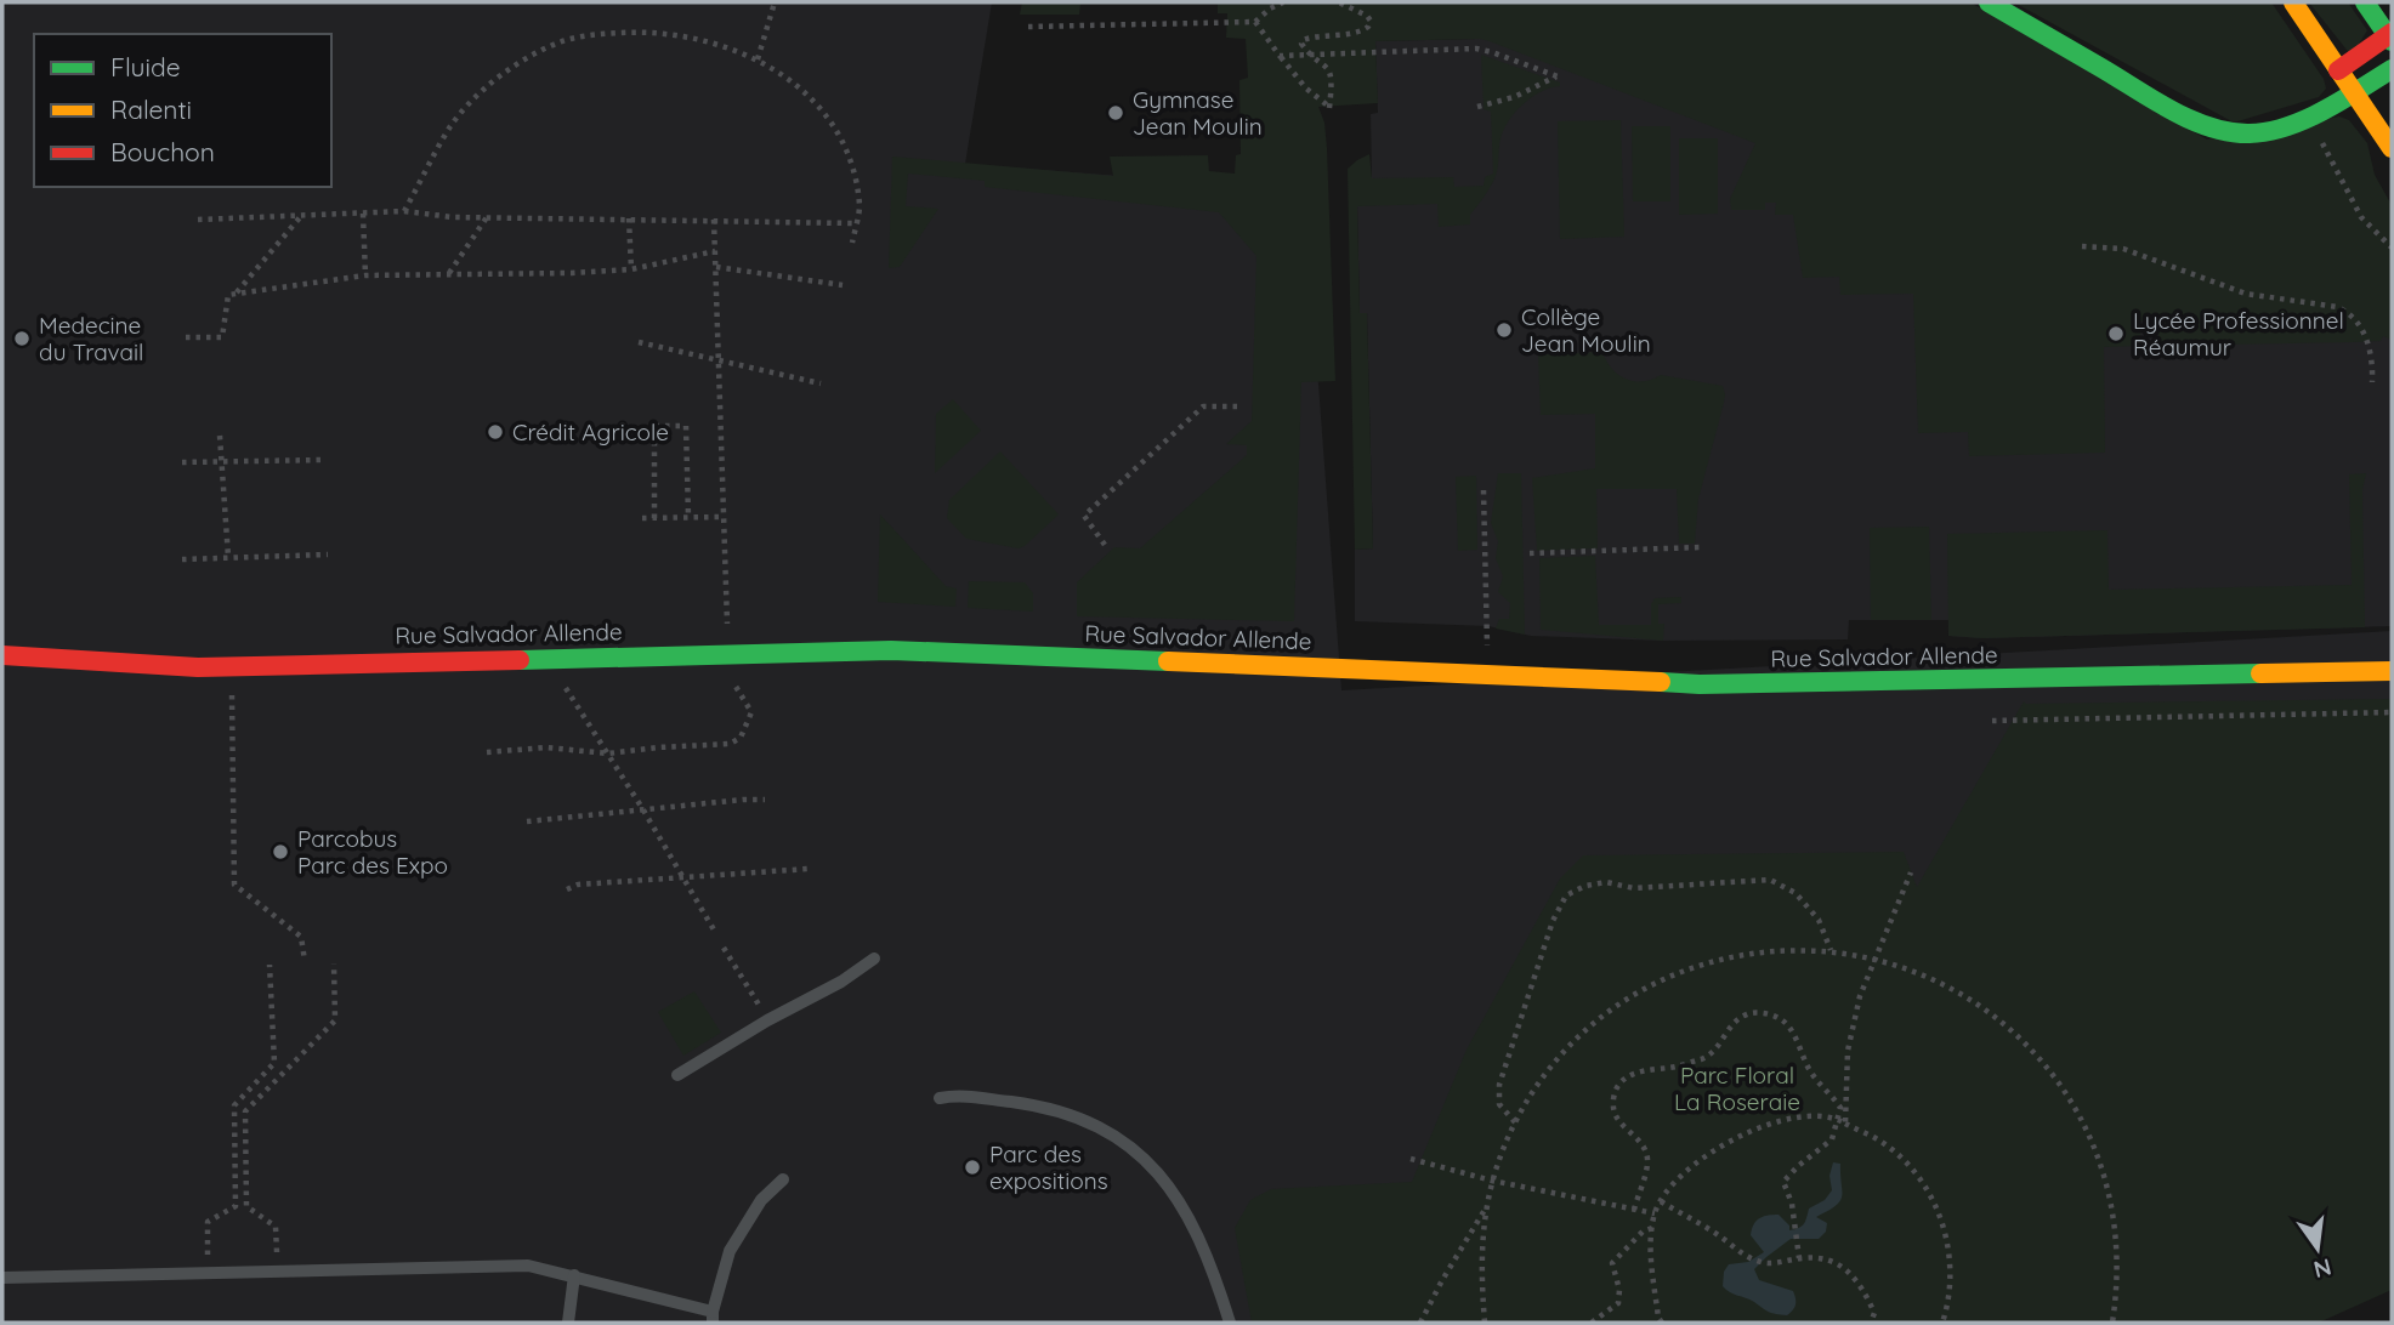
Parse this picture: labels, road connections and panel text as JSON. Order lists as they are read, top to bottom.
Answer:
{
  "streets": {
    "street": ["Rue Salvador Allende"]
  },
  "parks": ["Parc Floral La Roseraie"],
  "places": [
    "Gymnase Jean Moulin",
    "Collège Jean Moulin",
    "Lycée Professionnel Réaumur",
    "Medecine du Travail",
    "Crédit Agricole",
    "Parcobus Parc des Expo",
    "Parc des expositions"
  ],
  "legend": ["Fluide", "Ralenti", "Bouchon"],
  "north": "bottom"
}
